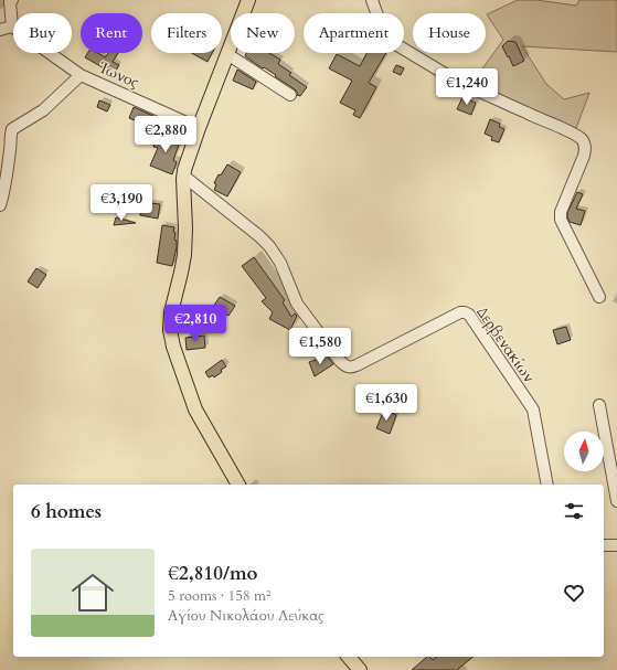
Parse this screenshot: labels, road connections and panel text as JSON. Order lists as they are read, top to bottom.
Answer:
{
  "streets": {
    "street": ["Ίωνος", "Δερβενακίων"]
  },
  "north": "top",
  "page": {
    "chip": [
      "Buy",
      "Rent",
      "Filters",
      "New",
      "Apartment",
      "House"
    ],
    "price": [
      "€1,240",
      "€2,880",
      "€3,190",
      "€2,810",
      "€1,580",
      "€1,630"
    ],
    "heading": "6 homes",
    "list": [
      {
        "name": "€2,810/mo",
        "note": "5 rooms · 158 m² · Αγίου Νικολάου Λεύκας"
      }
    ]
  }
}
